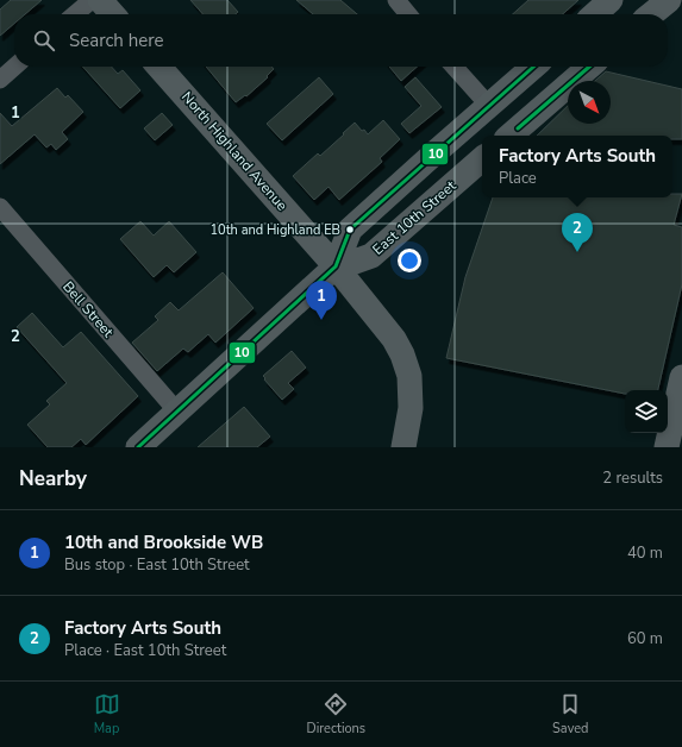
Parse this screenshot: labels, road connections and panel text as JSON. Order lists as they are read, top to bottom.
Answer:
{
  "streets": {
    "main road": ["North Highland Avenue", "East 10th Street"],
    "street": ["Bell Street"]
  },
  "crossings": [
    ["North Highland Avenue", "East 10th Street"],
    ["East 10th Street", "Bell Street"]
  ],
  "places": ["10th and Highland EB"],
  "lines": ["transit line 10"],
  "north": "bottom right",
  "page": {
    "search": "Search here",
    "popup": ["Factory Arts South", "Place"],
    "pins": ["2", "1"],
    "heading": ["Nearby", "2 results"],
    "list": [
      {
        "mark": "1",
        "name": "10th and Brookside WB",
        "note": "Bus stop · East 10th Street",
        "value": "40 m"
      },
      {
        "mark": "2",
        "name": "Factory Arts South",
        "note": "Place · East 10th Street",
        "value": "60 m"
      }
    ],
    "nav": ["Map", "Directions", "Saved"]
  },
  "grid": {
    "rows": ["1", "2"]
  }
}
